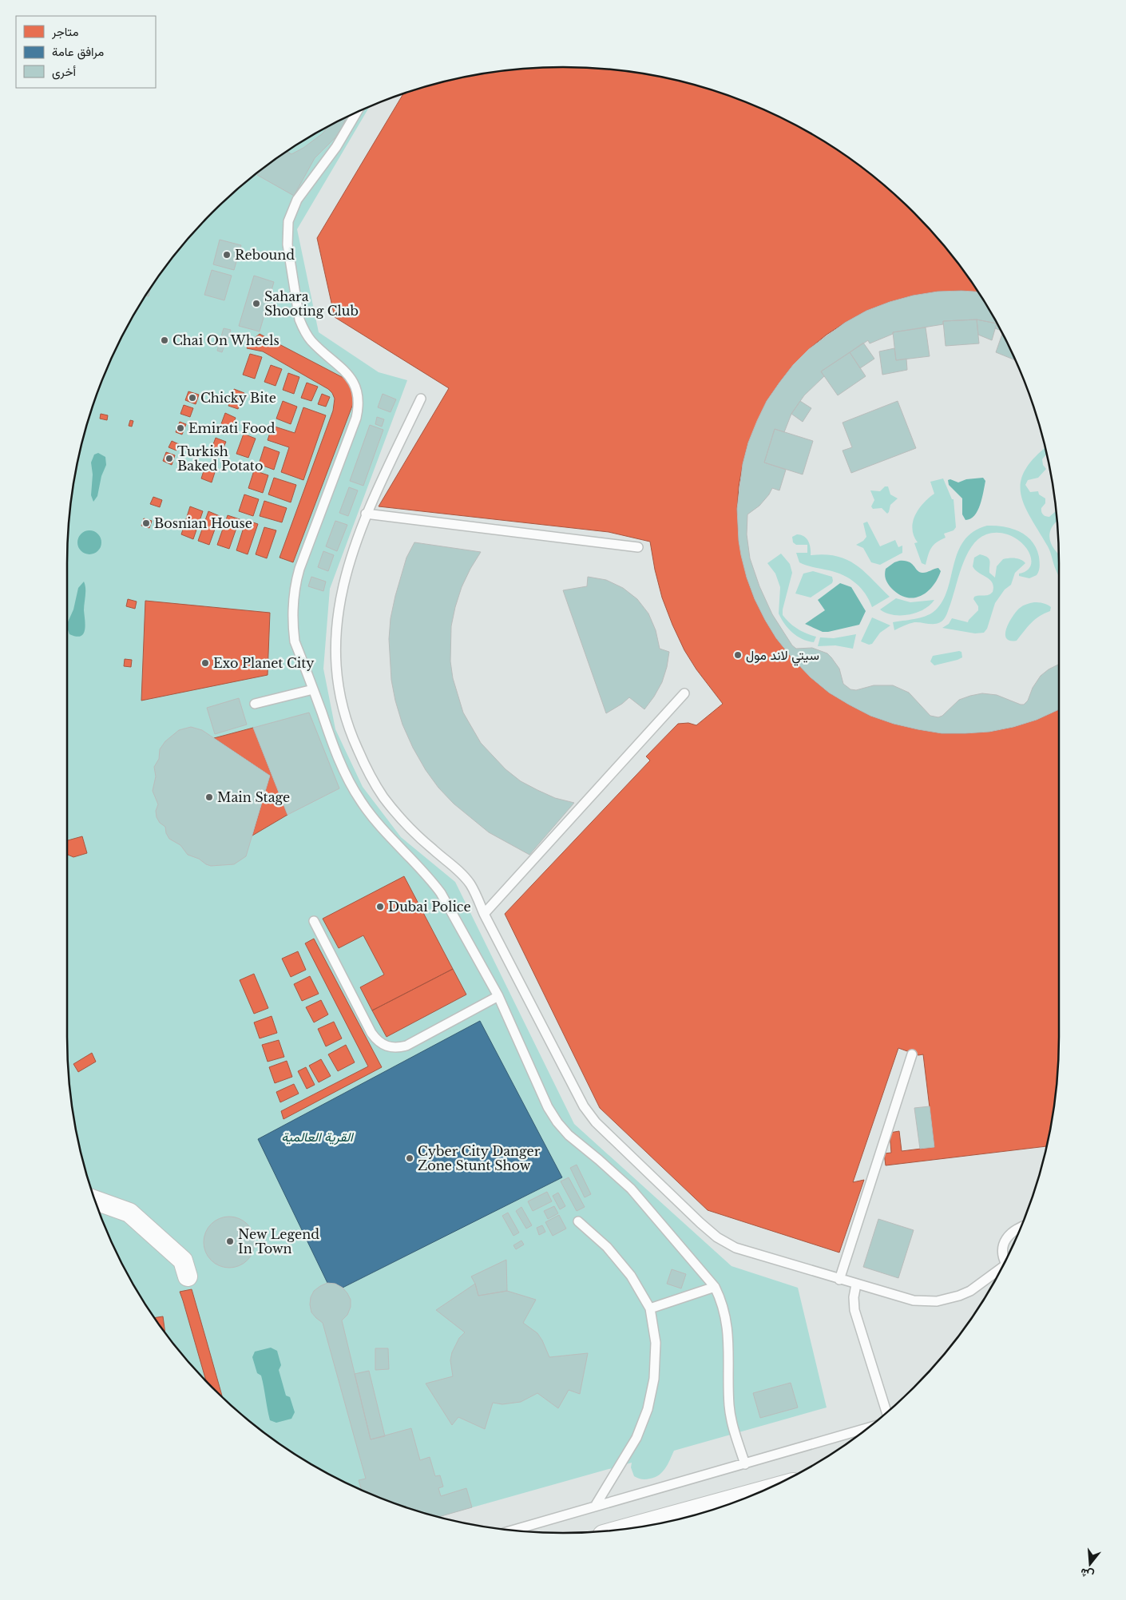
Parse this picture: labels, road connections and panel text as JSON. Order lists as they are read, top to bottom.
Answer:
{
  "parks": ["القرية العالمية"],
  "places": [
    "Rebound",
    "Sahara Shooting Club",
    "Chai On Wheels",
    "Chicky Bite",
    "Emirati Food",
    "Turkish Baked Potato",
    "Bosnian House",
    "سيتي لاند مول",
    "Exo Planet City",
    "Main Stage",
    "Dubai Police",
    "Cyber City Danger Zone Stunt Show",
    "New Legend In Town"
  ],
  "legend": ["متاجر", "مرافق عامة", "أخرى"],
  "north": "bottom"
}
